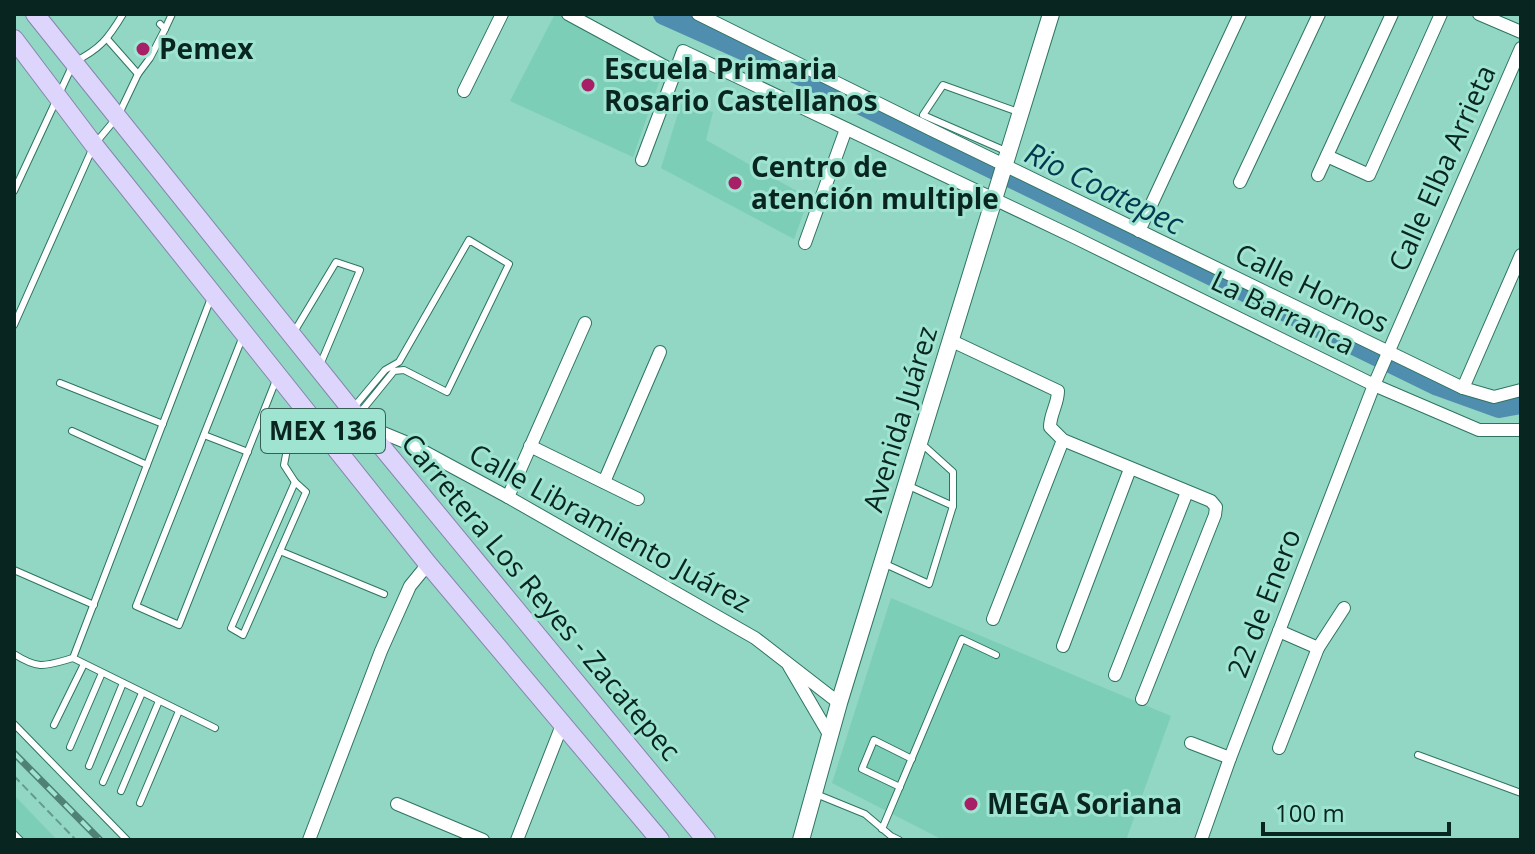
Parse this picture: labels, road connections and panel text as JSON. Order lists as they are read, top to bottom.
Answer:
{
  "streets": {
    "main road": ["MEX 136", "Carretera Los Reyes - Zacatepec"],
    "street": [
      "Calle Elba Arrieta",
      "Calle Hornos",
      "La Barranca",
      "Avenida Juárez",
      "Calle Libramiento Juárez",
      "22 de Enero"
    ]
  },
  "crossings": [
    ["Calle Elba Arrieta", "Calle Hornos"],
    ["Calle Elba Arrieta", "La Barranca"],
    ["Calle Elba Arrieta", "22 de Enero"],
    ["Calle Hornos", "Avenida Juárez"],
    ["La Barranca", "Avenida Juárez"],
    ["La Barranca", "22 de Enero"],
    ["Avenida Juárez", "Calle Libramiento Juárez"],
    ["Calle Libramiento Juárez", "Carretera Los Reyes - Zacatepec"]
  ],
  "water": ["Rio Coatepec"],
  "places": [
    "Pemex",
    "Escuela Primaria Rosario Castellanos",
    "Centro de atención multiple",
    "MEGA Soriana"
  ],
  "scale_bar": "100 m"
}
